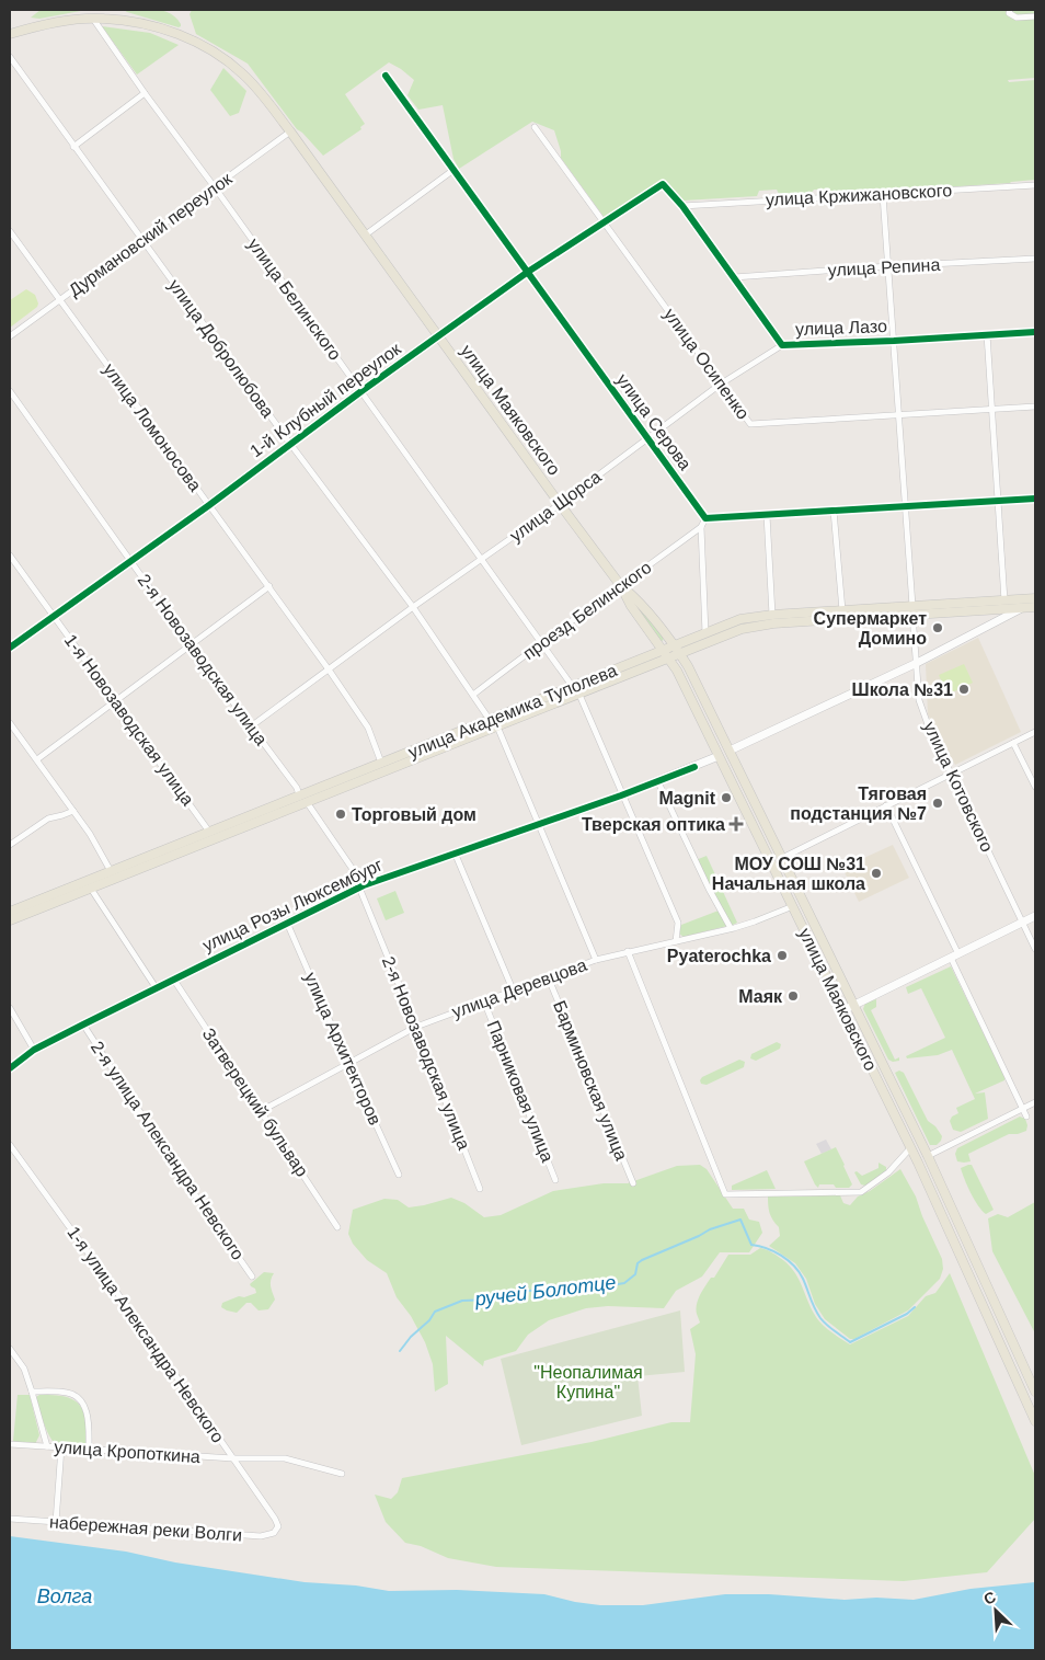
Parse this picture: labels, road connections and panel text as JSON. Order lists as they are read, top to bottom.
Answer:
{
  "streets": {
    "main road": ["улица Маяковского", "улица Академика Туполева"],
    "street": [
      "улица Кржижановского",
      "Дурмановский переулок",
      "улица Репина",
      "улица Белинского",
      "улица Лазо",
      "улица Добролюбова",
      "улица Осипенко",
      "1-й Клубный переулок",
      "улица Серова",
      "улица Ломоносова",
      "улица Щорса",
      "проезд Белинского",
      "2-я Новозаводская улица",
      "1-я Новозаводская улица",
      "улица Котовского",
      "улица Розы Люксембург",
      "улица Деревцова",
      "улица Архитекторов",
      "Барминовская улица",
      "Парниковая улица",
      "Затверецкий бульвар",
      "2-я улица Александра Невского",
      "1-я улица Александра Невского",
      "улица Кропоткина",
      "набережная реки Волги"
    ]
  },
  "crossings": [
    ["улица Кржижановского", "улица Лазо"],
    ["улица Кржижановского", "улица Котовского"],
    ["Дурмановский переулок", "улица Белинского"],
    ["Дурмановский переулок", "улица Добролюбова"],
    ["Дурмановский переулок", "улица Маяковского"],
    ["Дурмановский переулок", "улица Ломоносова"],
    ["улица Репина", "улица Лазо"],
    ["улица Репина", "улица Котовского"],
    ["улица Белинского", "1-й Клубный переулок"],
    ["улица Белинского", "улица Маяковского"],
    ["улица Белинского", "улица Щорса"],
    ["улица Белинского", "проезд Белинского"],
    ["улица Белинского", "улица Академика Туполева"],
    ["улица Лазо", "1-й Клубный переулок"],
    ["улица Лазо", "улица Щорса"],
    ["улица Лазо", "улица Котовского"],
    ["улица Добролюбова", "1-й Клубный переулок"],
    ["улица Добролюбова", "улица Щорса"],
    ["улица Добролюбова", "проезд Белинского"],
    ["улица Добролюбова", "улица Академика Туполева"],
    ["улица Осипенко", "1-й Клубный переулок"],
    ["улица Осипенко", "улица Щорса"],
    ["улица Осипенко", "улица Котовского"],
    ["1-й Клубный переулок", "улица Маяковского"],
    ["1-й Клубный переулок", "улица Серова"],
    ["1-й Клубный переулок", "улица Ломоносова"],
    ["1-й Клубный переулок", "2-я Новозаводская улица"],
    ["1-й Клубный переулок", "1-я Новозаводская улица"],
    ["улица Маяковского", "улица Щорса"],
    ["улица Маяковского", "проезд Белинского"],
    ["улица Маяковского", "улица Академика Туполева"],
    ["улица Маяковского", "улица Розы Люксембург"],
    ["улица Маяковского", "улица Деревцова"],
    ["улица Серова", "улица Щорса"],
    ["улица Серова", "проезд Белинского"],
    ["улица Ломоносова", "улица Щорса"],
    ["улица Ломоносова", "улица Академика Туполева"],
    ["улица Щорса", "2-я Новозаводская улица"],
    ["проезд Белинского", "улица Академика Туполева"],
    ["2-я Новозаводская улица", "улица Академика Туполева"],
    ["2-я Новозаводская улица", "улица Розы Люксембург"],
    ["2-я Новозаводская улица", "улица Деревцова"],
    ["улица Академика Туполева", "1-я Новозаводская улица"],
    ["улица Академика Туполева", "улица Котовского"],
    ["улица Розы Люксембург", "улица Архитекторов"],
    ["улица Розы Люксембург", "Затверецкий бульвар"],
    ["улица Розы Люксембург", "2-я улица Александра Невского"],
    ["улица Деревцова", "улица Архитекторов"],
    ["улица Деревцова", "Барминовская улица"],
    ["улица Деревцова", "Парниковая улица"],
    ["улица Деревцова", "Затверецкий бульвар"],
    ["1-я улица Александра Невского", "улица Кропоткина"],
    ["1-я улица Александра Невского", "набережная реки Волги"]
  ],
  "water": ["ручей Болотце", "Волга"],
  "parks": ["\"Неопалимая Купина\""],
  "places": {
    "other": [
      "Супермаркет Домино",
      "Школа №31",
      "Magnit",
      "Тяговая подстанция №7",
      "Торговый дом",
      "МОУ СОШ №31 Начальная школа",
      "Pyaterochka",
      "Маяк"
    ],
    "health": ["Тверская оптика"]
  },
  "north": "top left"
}
